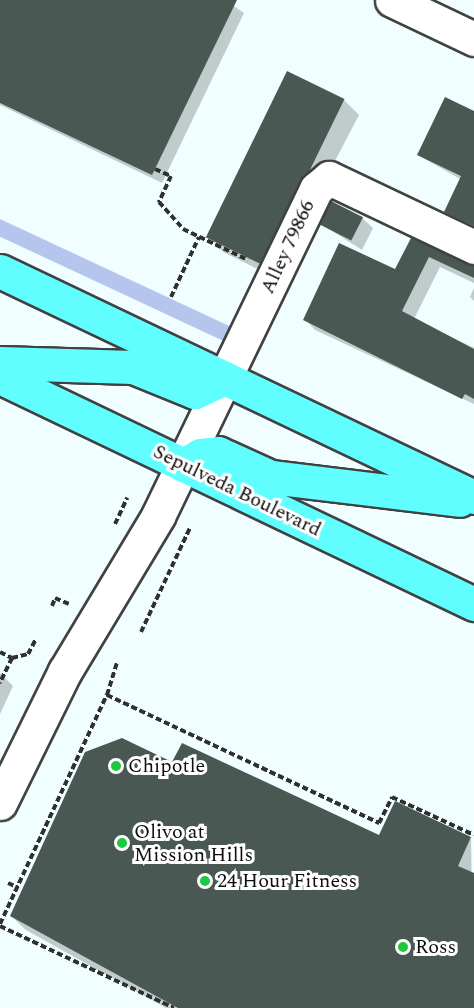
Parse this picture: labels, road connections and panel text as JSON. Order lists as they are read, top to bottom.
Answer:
{
  "streets": {
    "main road": ["Sepulveda Boulevard"],
    "street": ["Alley 79866"]
  },
  "crossings": [
    ["Alley 79866", "Sepulveda Boulevard"]
  ],
  "places": [
    "Chipotle",
    "Olivo at Mission Hills",
    "24 Hour Fitness",
    "Ross"
  ]
}
